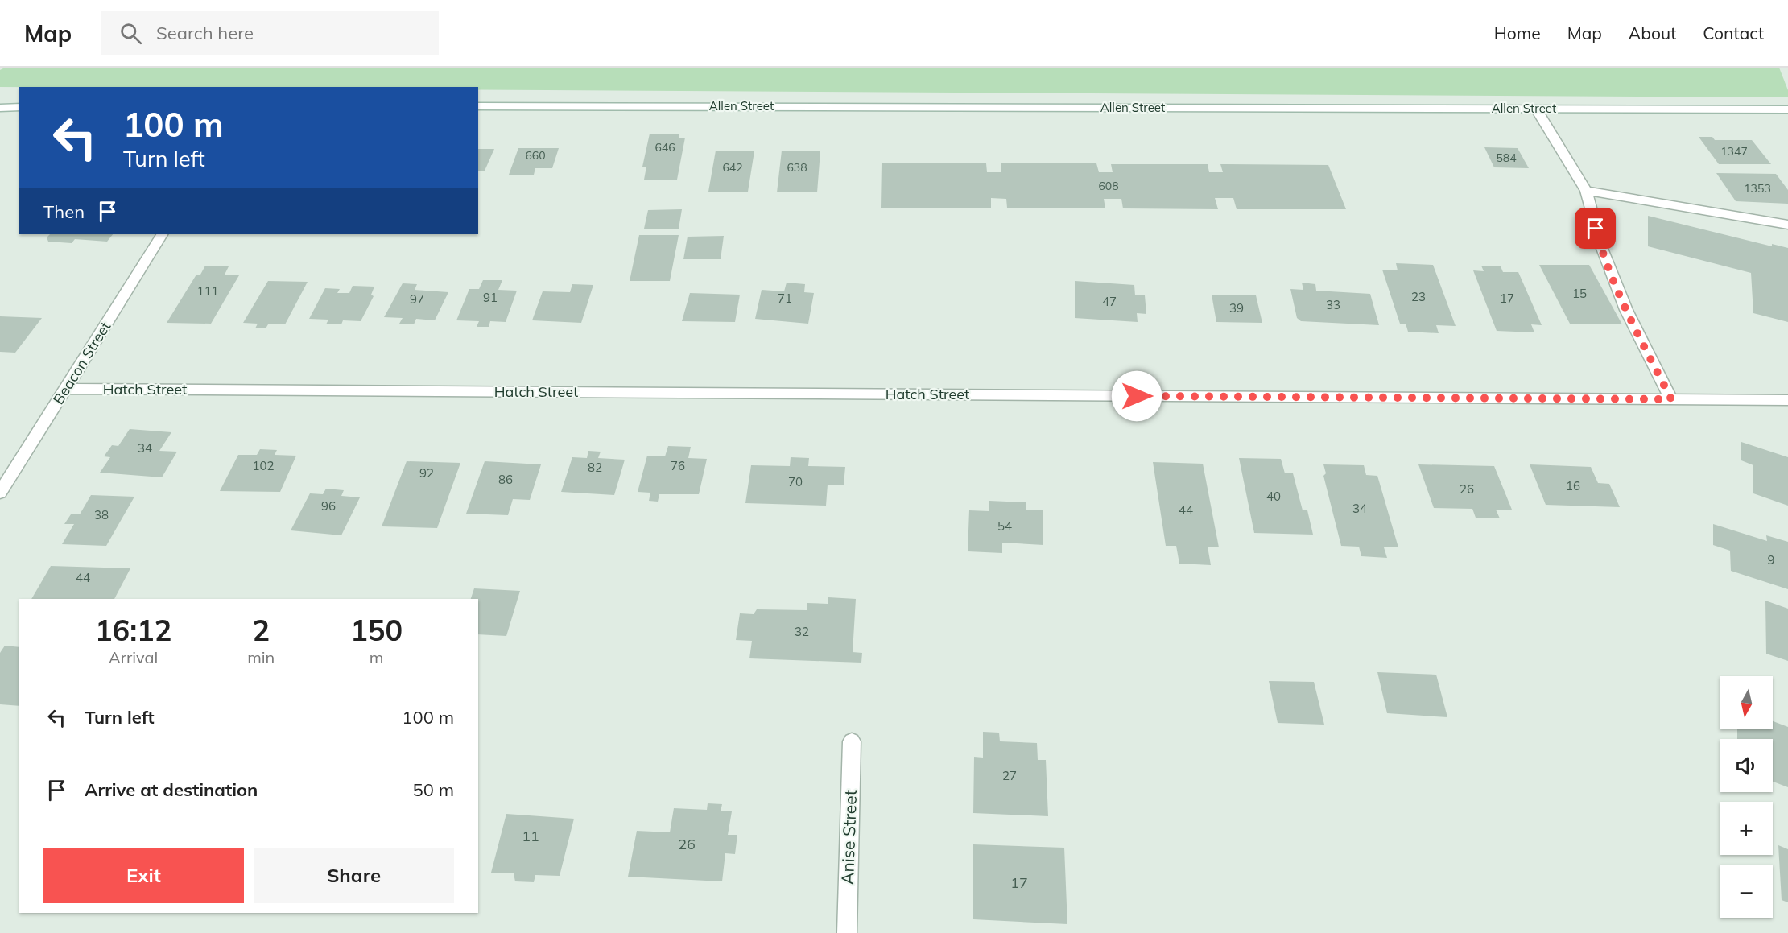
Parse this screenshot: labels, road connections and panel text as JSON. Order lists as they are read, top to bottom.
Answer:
{
  "streets": {
    "street": [
      "Allen Street",
      "Beacon Street",
      "Hatch Street",
      "Anise Street"
    ]
  },
  "crossings": [
    ["Beacon Street", "Hatch Street"]
  ],
  "house_numbers": [
    "646",
    "1347",
    "660",
    "584",
    "642",
    "638",
    "608",
    "1353",
    "111",
    "15",
    "23",
    "91",
    "71",
    "17",
    "97",
    "47",
    "33",
    "39",
    "34",
    "102",
    "76",
    "82",
    "92",
    "86",
    "70",
    "16",
    "26",
    "40",
    "96",
    "34",
    "44",
    "38",
    "54",
    "9",
    "44",
    "32",
    "27",
    "11",
    "26",
    "17"
  ],
  "north": "bottom",
  "page": {
    "header": "Map",
    "search": "Search here",
    "nav": [
      "Home",
      "Map",
      "About",
      "Contact"
    ],
    "turn": ["100 m", "Turn left"],
    "then": "Then",
    "eta": [
      "16:12",
      "Arrival",
      "2",
      "min",
      "150",
      "m"
    ],
    "map_buttons": ["+", "−"],
    "list": [
      {
        "name": "Turn left",
        "value": "100 m"
      },
      {
        "name": "Arrive at destination",
        "value": "50 m"
      }
    ],
    "buttons": ["Exit", "Share"]
  }
}
